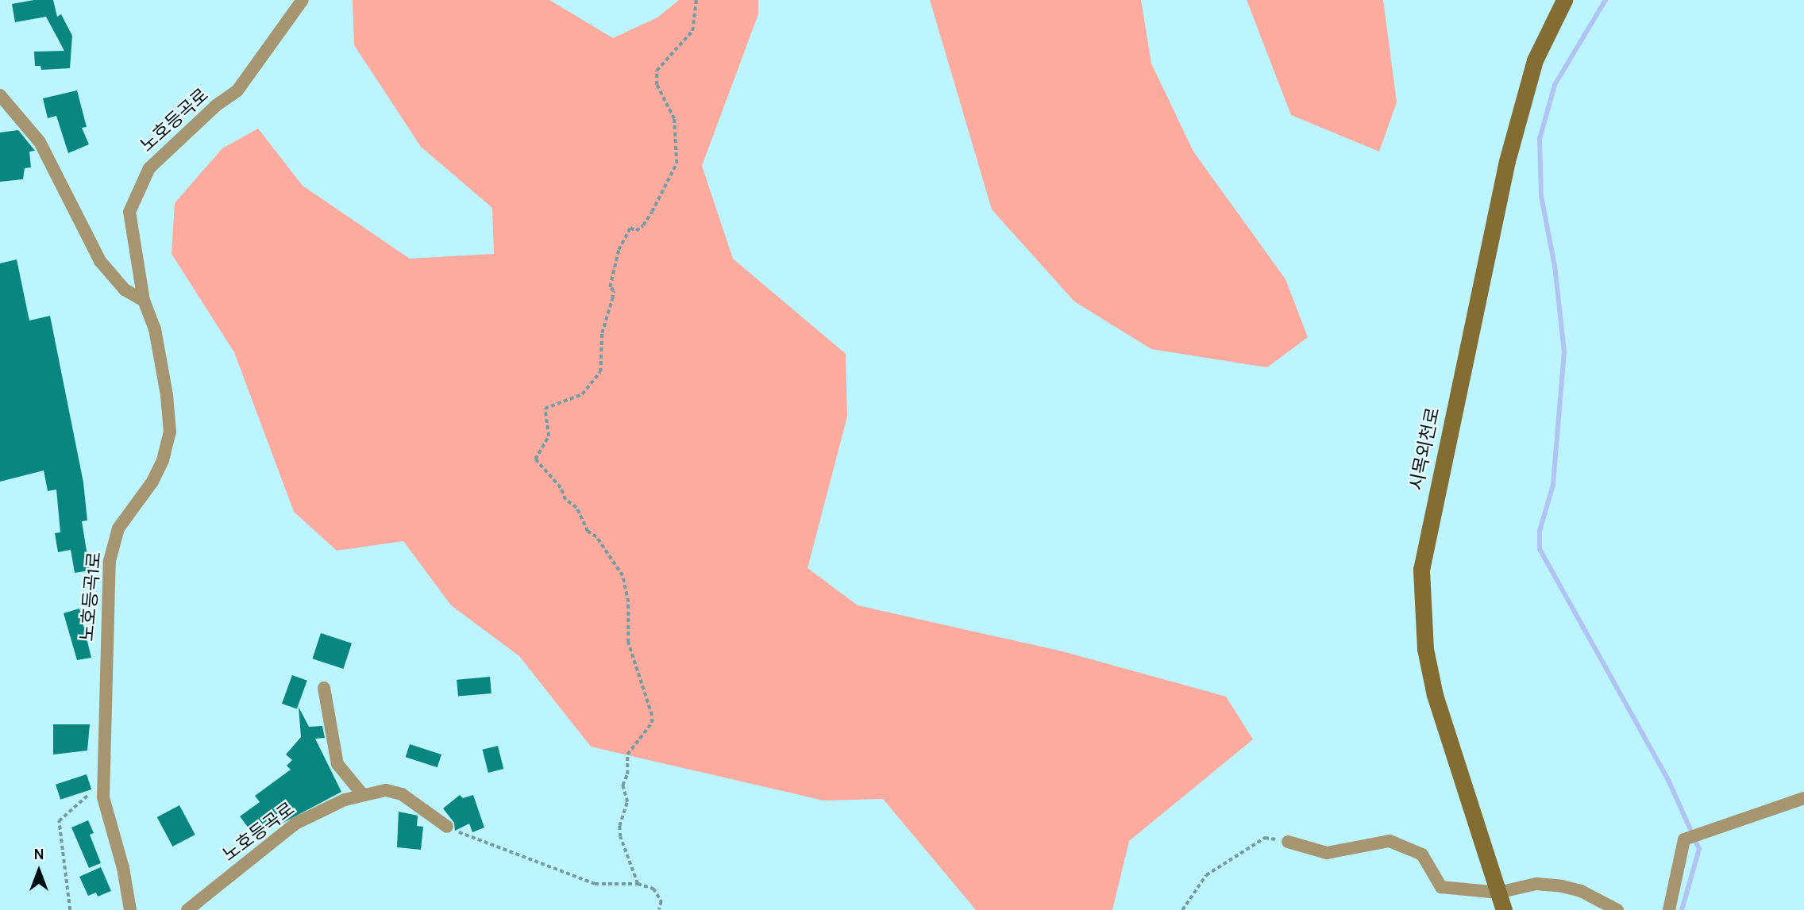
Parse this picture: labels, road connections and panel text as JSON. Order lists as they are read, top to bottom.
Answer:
{
  "streets": {
    "street": ["노호등곡로", "시목외천로", "노호등곡1로"]
  },
  "crossings": [
    ["노호등곡로", "노호등곡1로"]
  ],
  "north": "top"
}
